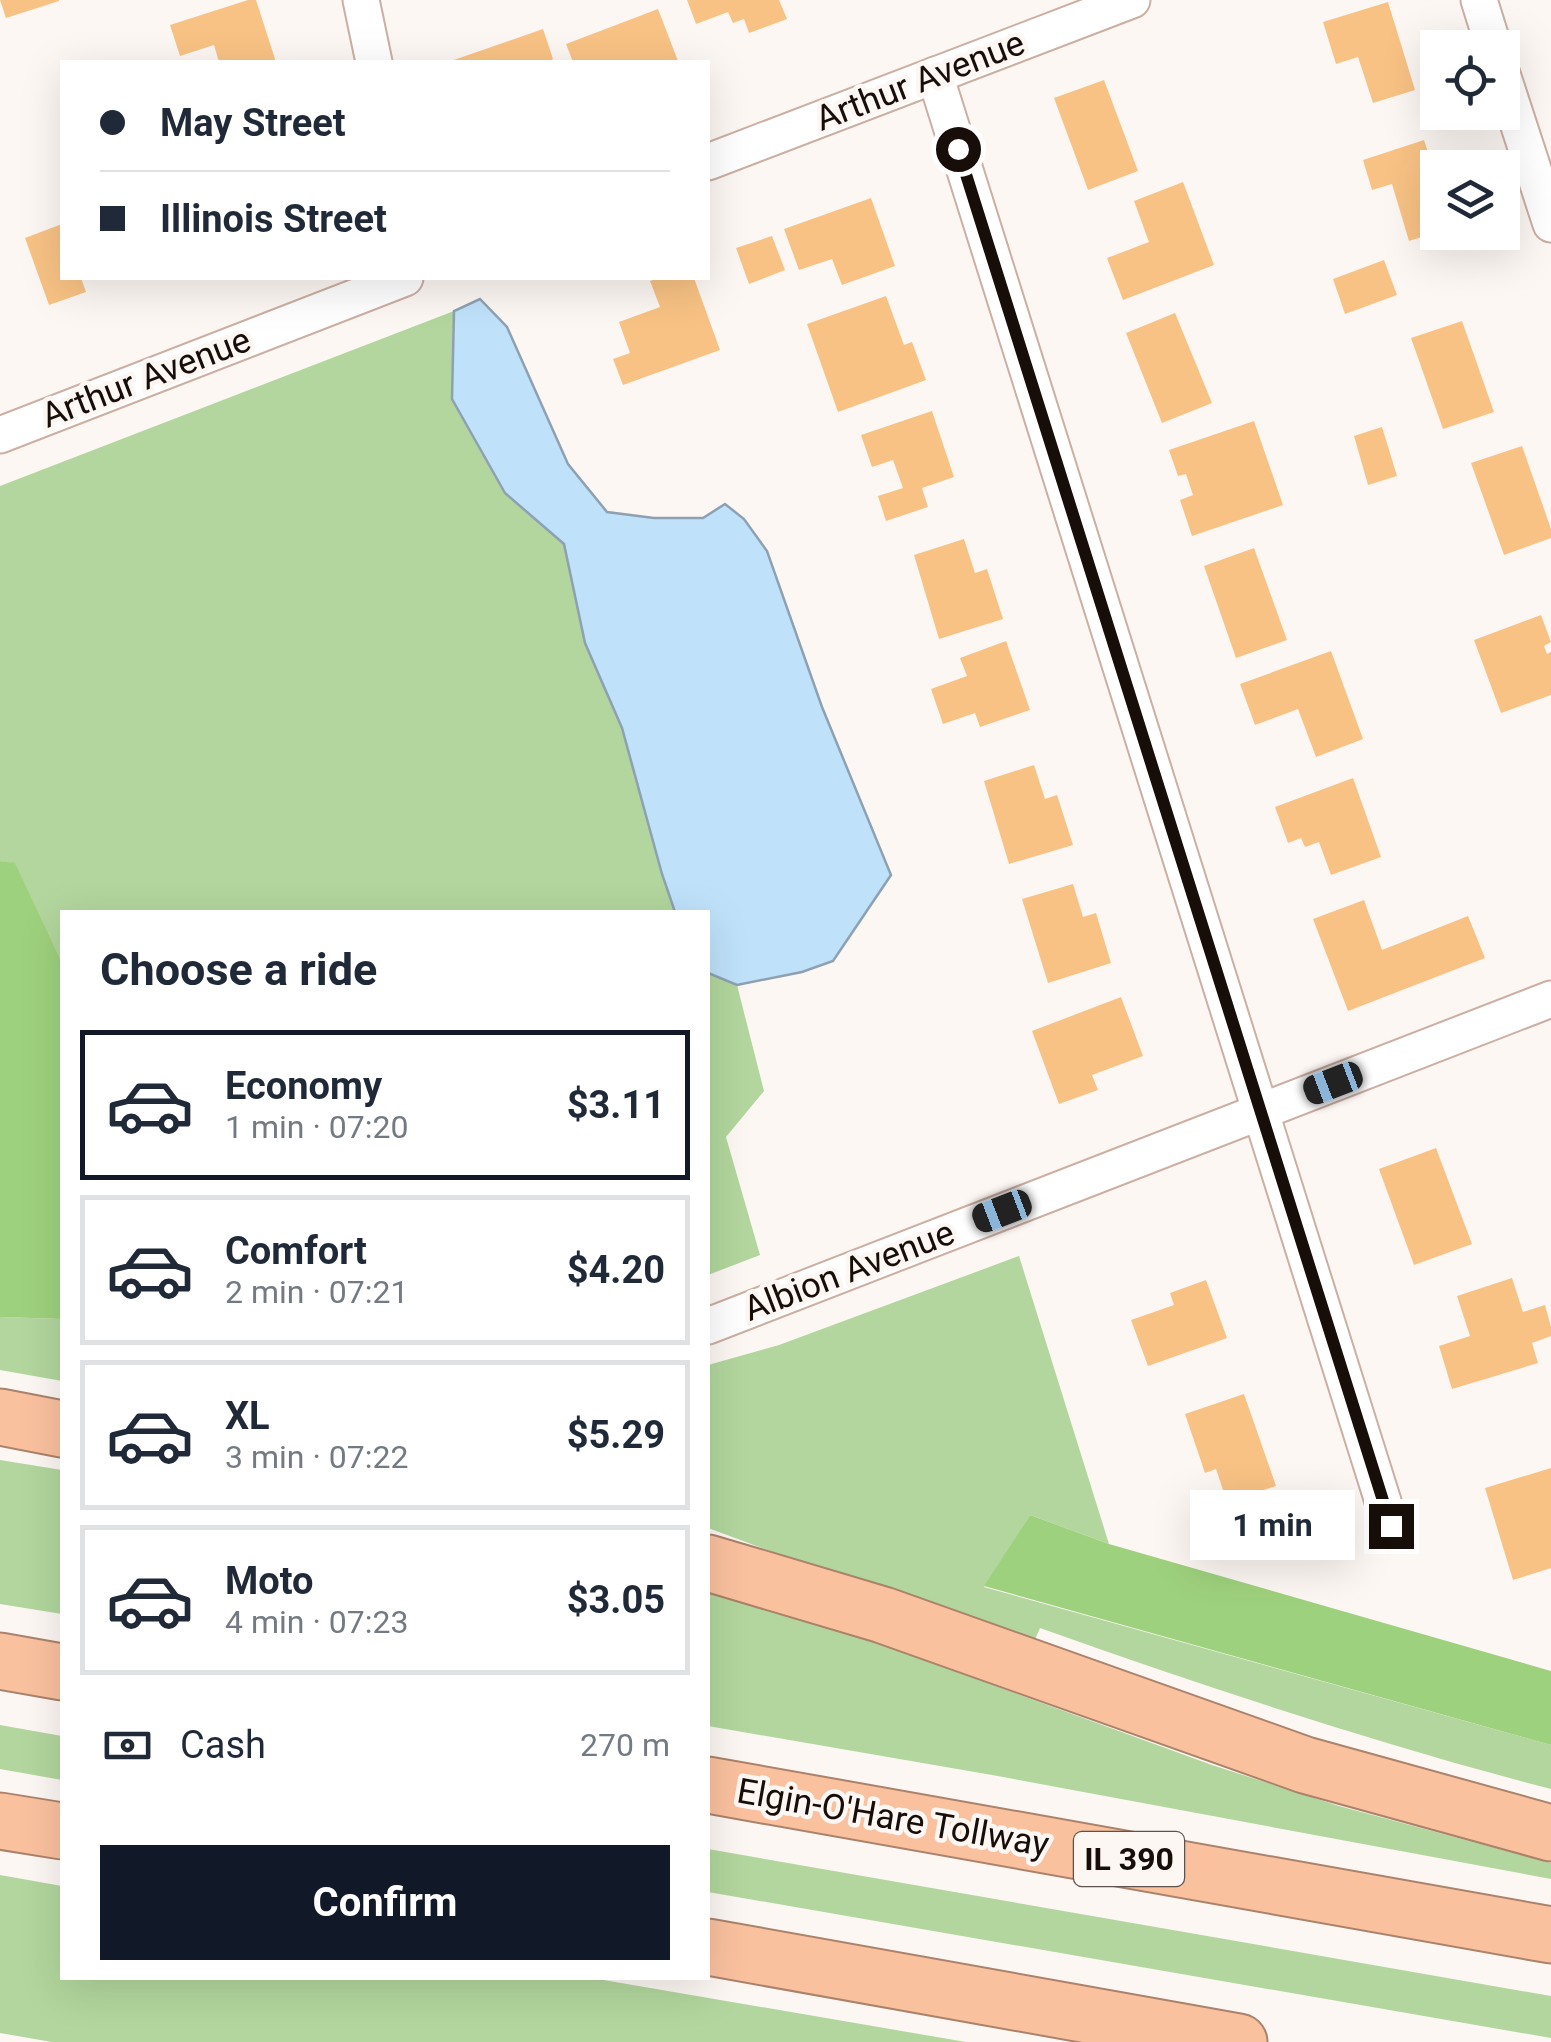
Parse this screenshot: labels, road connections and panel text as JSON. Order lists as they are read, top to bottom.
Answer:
{
  "streets": {
    "highway": ["Elgin-O'Hare Tollway", "IL 390"],
    "street": ["Arthur Avenue", "Albion Avenue"]
  },
  "page": {
    "banner": ["May Street", "Illinois Street"],
    "heading": "Choose a ride",
    "list": [
      {
        "name": "Economy",
        "note": "1 min · 07:20",
        "value": "$3.11"
      },
      {
        "name": "Comfort",
        "note": "2 min · 07:21",
        "value": "$4.20"
      },
      {
        "name": "XL",
        "note": "3 min · 07:22",
        "value": "$5.29"
      },
      {
        "name": "Moto",
        "note": "4 min · 07:23",
        "value": "$3.05"
      }
    ],
    "bubble": "1 min",
    "pay": ["Cash", "270 m"],
    "buttons": "Confirm"
  }
}
